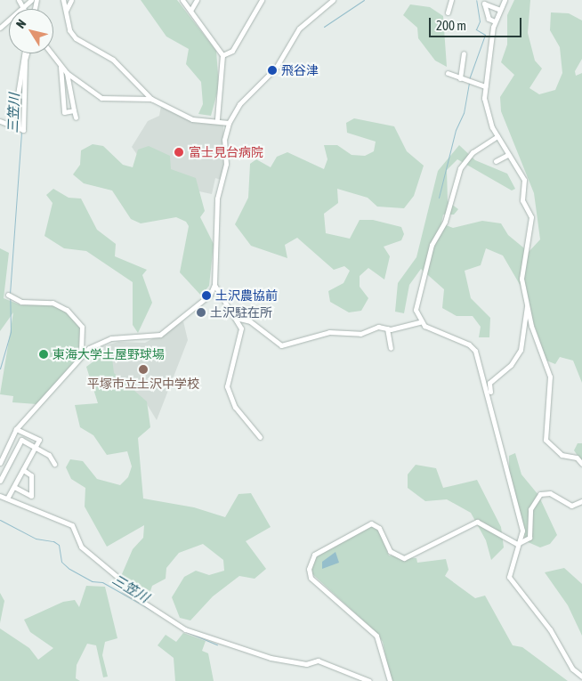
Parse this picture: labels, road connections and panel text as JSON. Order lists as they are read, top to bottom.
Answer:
{
  "water": ["三笠川"],
  "places": [
    "飛谷津",
    "富士見台病院",
    "土沢農協前",
    "土沢駐在所",
    "東海大学土屋野球場",
    "平塚市立土沢中学校"
  ],
  "scale_bar": "200 m",
  "north": "top left"
}
